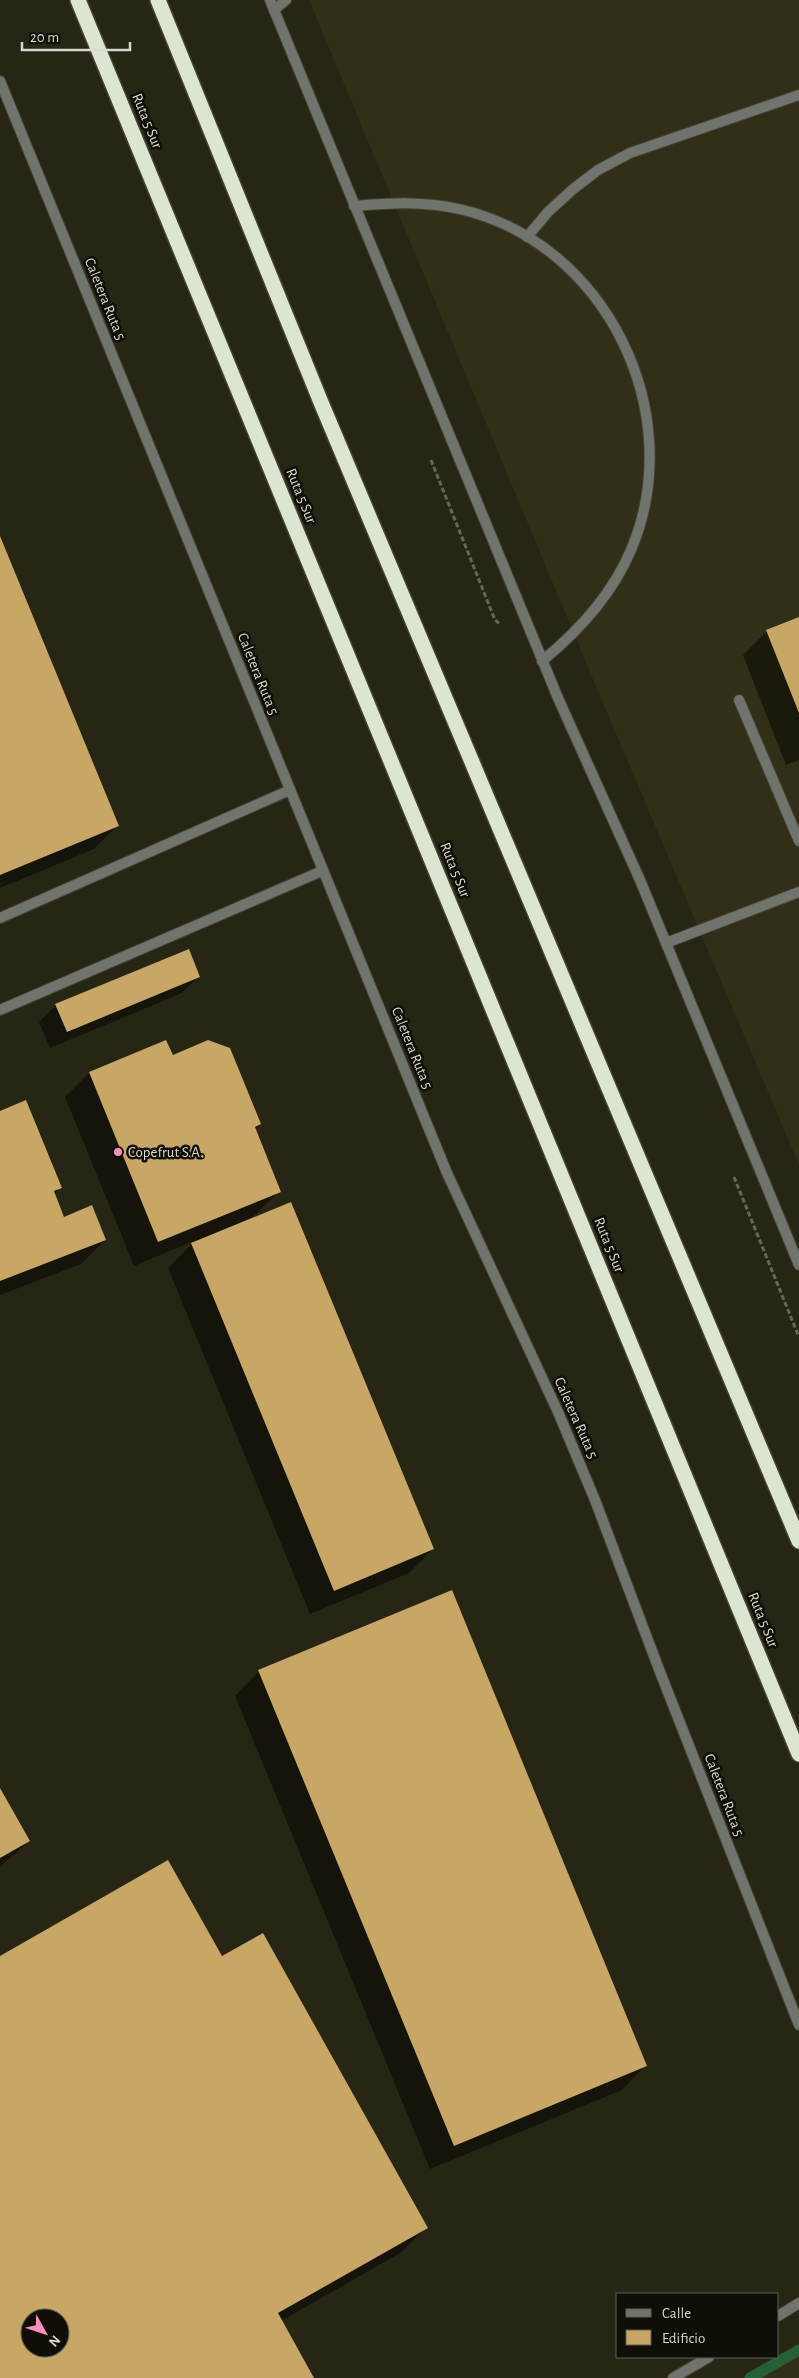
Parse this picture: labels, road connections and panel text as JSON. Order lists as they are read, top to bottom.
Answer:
{
  "streets": {
    "highway": ["Ruta 5 Sur"],
    "street": ["Caletera Ruta 5"]
  },
  "places": ["Copefrut S.A."],
  "legend": ["Calle", "Edificio"],
  "scale_bar": "20 m",
  "north": "bottom right"
}
